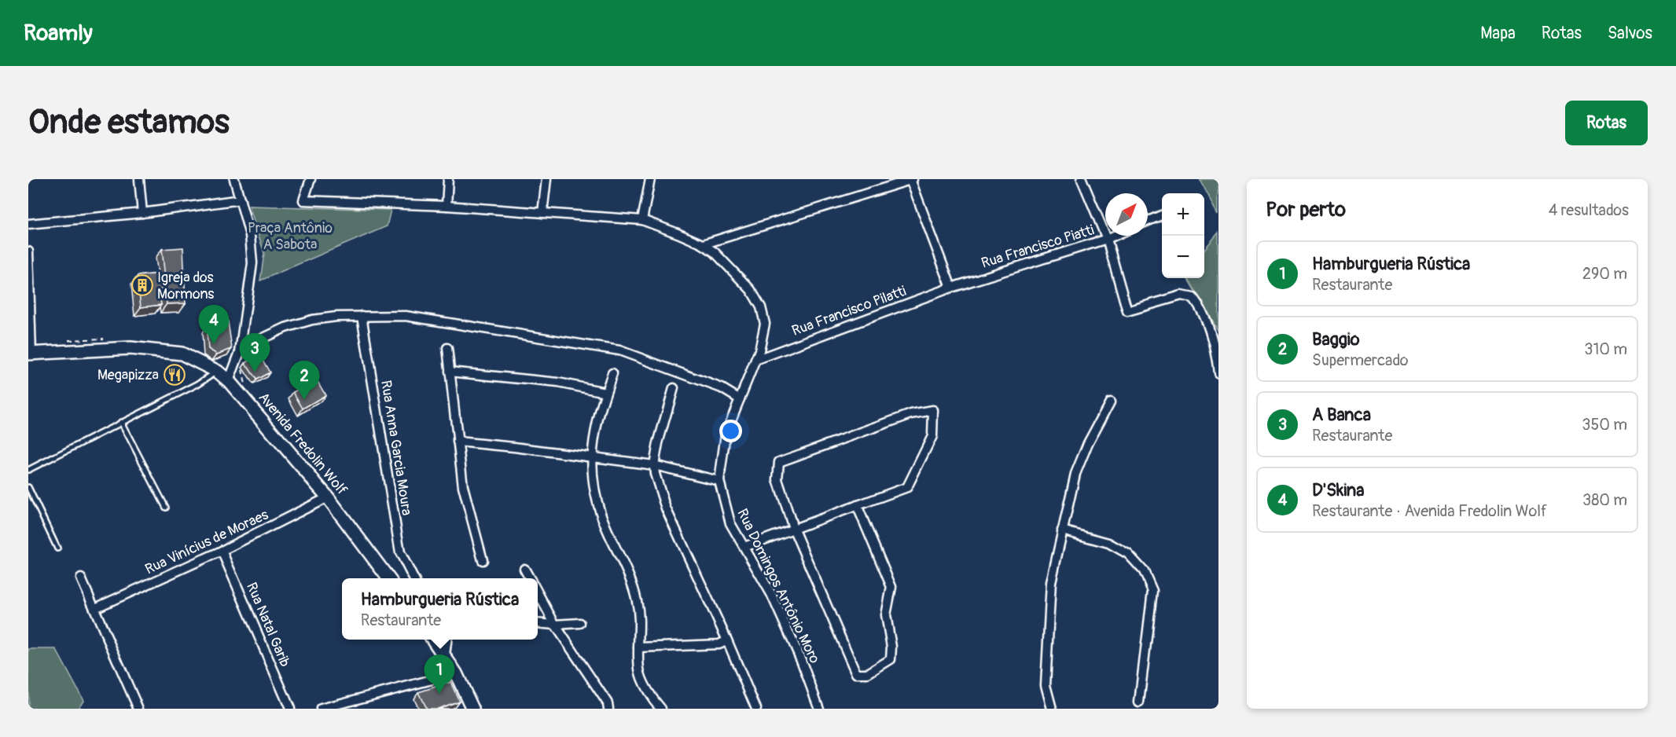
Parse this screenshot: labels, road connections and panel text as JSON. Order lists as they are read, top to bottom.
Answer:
{
  "streets": {
    "main road": ["Avenida Fredolin Wolf"],
    "street": [
      "Rua Francisco Piatti",
      "Rua Francisco Pilatti",
      "Rua Anna Garcia Moura",
      "Rua Vinícius de Moraes",
      "Rua Domingos Antônio Moro",
      "Rua Natal Garib"
    ]
  },
  "crossings": [
    ["Rua Francisco Piatti", "Rua Francisco Pilatti"],
    ["Rua Francisco Pilatti", "Rua Domingos Antônio Moro"],
    ["Avenida Fredolin Wolf", "Rua Vinícius de Moraes"],
    ["Rua Vinícius de Moraes", "Rua Natal Garib"]
  ],
  "parks": ["Praça Antônio A Sabota"],
  "places": {
    "building": ["Igreja dos Mormons"],
    "restaurant": ["Megapizza"]
  },
  "north": "top right",
  "page": {
    "header": "Roamly",
    "nav": ["Mapa", "Rotas", "Salvos"],
    "buttons": "Rotas",
    "title": "Onde estamos",
    "heading": ["Por perto", "4 resultados"],
    "map_buttons": ["+", "−"],
    "list": [
      {
        "mark": "1",
        "name": "Hamburgueria Rústica",
        "note": "Restaurante",
        "value": "290 m"
      },
      {
        "mark": "2",
        "name": "Baggio",
        "note": "Supermercado",
        "value": "310 m"
      },
      {
        "mark": "3",
        "name": "A Banca",
        "note": "Restaurante",
        "value": "350 m"
      },
      {
        "mark": "4",
        "name": "D'Skina",
        "note": "Restaurante · Avenida Fredolin Wolf",
        "value": "380 m"
      }
    ],
    "pins": [
      "4",
      "3",
      "2",
      "1"
    ],
    "popup": ["Hamburgueria Rústica", "Restaurante"]
  }
}
